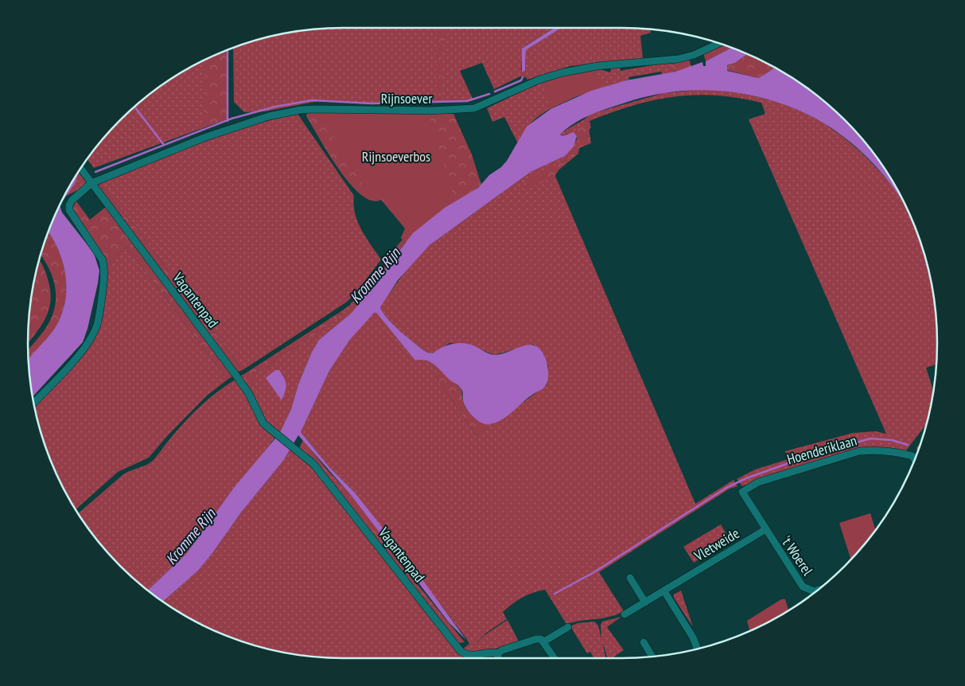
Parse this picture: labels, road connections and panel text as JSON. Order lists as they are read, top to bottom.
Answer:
{
  "streets": {
    "street": [
      "Rijnsoever",
      "Vagantenpad",
      "Hoenderiklaan",
      "Vletweide",
      "'t Woerel"
    ]
  },
  "crossings": [
    ["Rijnsoever", "Vagantenpad"],
    ["Hoenderiklaan", "Vletweide"],
    ["Hoenderiklaan", "'t Woerel"],
    ["Vletweide", "'t Woerel"]
  ],
  "water": ["Kromme Rijn"],
  "parks": ["Rijnsoeverbos"]
}
